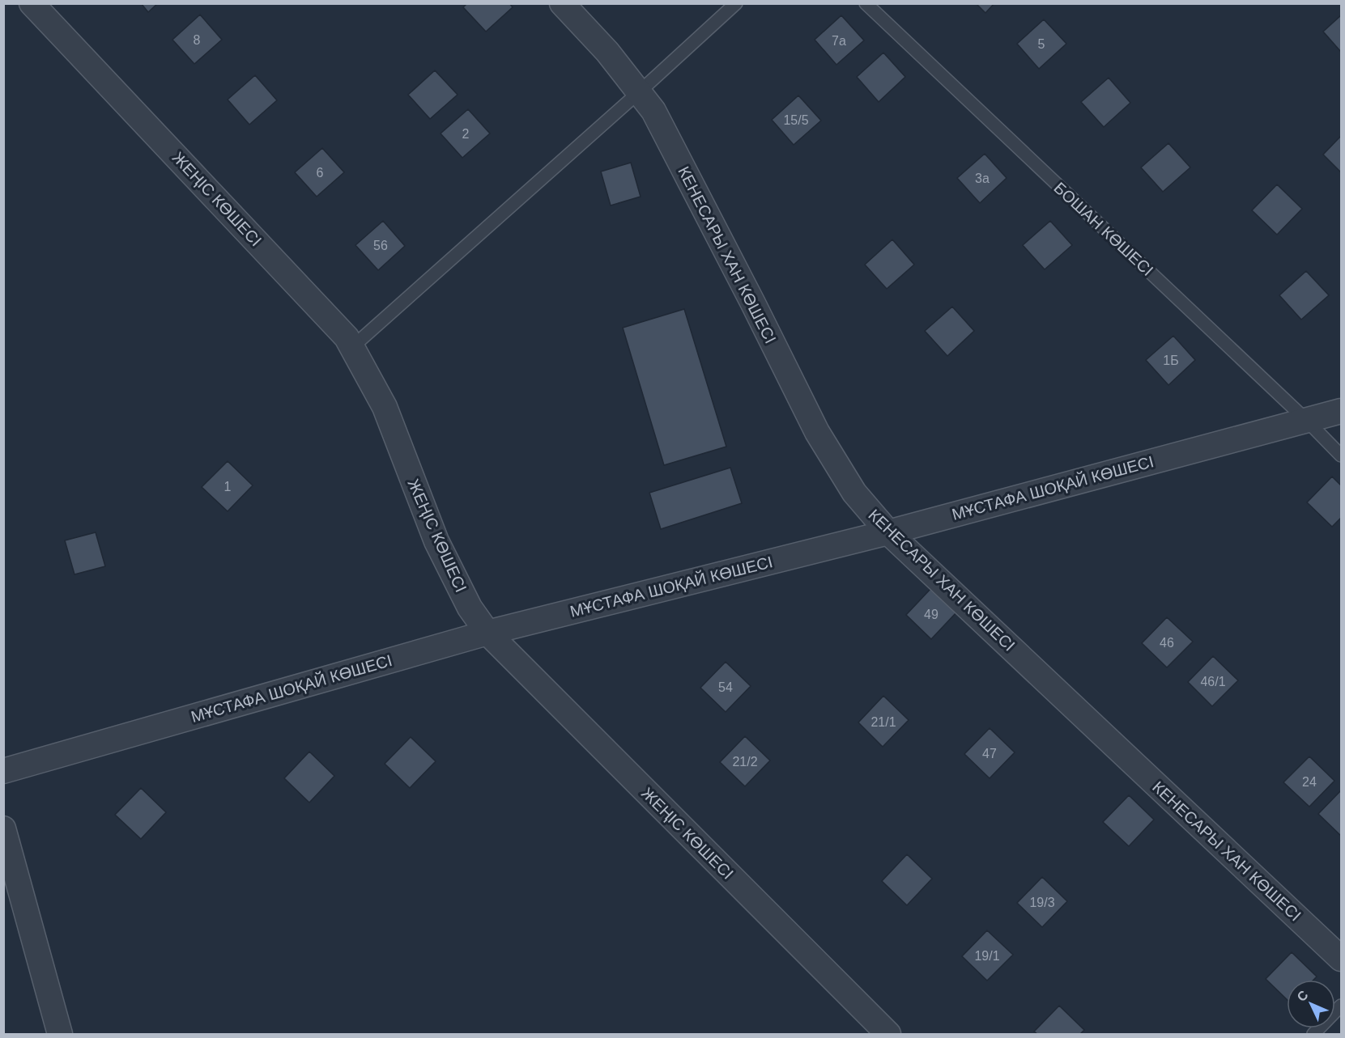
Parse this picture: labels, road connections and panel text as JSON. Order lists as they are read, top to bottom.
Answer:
{
  "streets": {
    "street": ["ЖЕҢІС КӨШЕСІ", "КЕНЕСАРЫ ХАН КӨШЕСІ", "МҰСТАФА ШОҚАЙ КӨШЕСІ"],
    "lane": ["БОШАН КӨШЕСІ"]
  },
  "crossings": [
    ["ЖЕҢІС КӨШЕСІ", "МҰСТАФА ШОҚАЙ КӨШЕСІ"],
    ["БОШАН КӨШЕСІ", "МҰСТАФА ШОҚАЙ КӨШЕСІ"],
    ["КЕНЕСАРЫ ХАН КӨШЕСІ", "МҰСТАФА ШОҚАЙ КӨШЕСІ"]
  ],
  "house_numbers": [
    "8",
    "7а",
    "5",
    "15/5",
    "2",
    "6",
    "3а",
    "56",
    "1Б",
    "1",
    "49",
    "46",
    "46/1",
    "54",
    "21/1",
    "47",
    "21/2",
    "24",
    "19/3",
    "19/1"
  ],
  "north": "top left"
}
